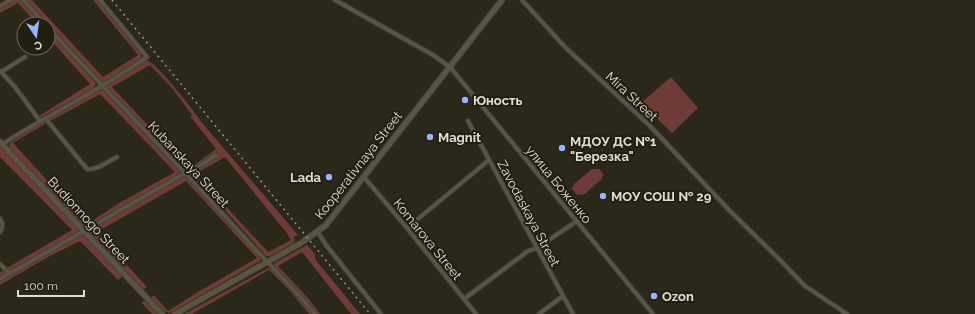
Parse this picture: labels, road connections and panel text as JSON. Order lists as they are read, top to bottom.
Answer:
{
  "streets": {
    "street": [
      "Mira Street",
      "Kubanskaya Street",
      "Kooperativnaya Street",
      "улица Боженко",
      "Zavodaskaya Street",
      "Budionnogo Street",
      "Komarova Street"
    ]
  },
  "crossings": [
    ["Kubanskaya Street", "Kooperativnaya Street"],
    ["Kooperativnaya Street", "улица Боженко"],
    ["Kooperativnaya Street", "Komarova Street"]
  ],
  "places": [
    "Юность",
    "Magnit",
    "МДОУ ДС №1 \"Березка\"",
    "Lada",
    "МОУ СОШ № 29",
    "Ozon"
  ],
  "scale_bar": "100 m",
  "north": "bottom"
}
